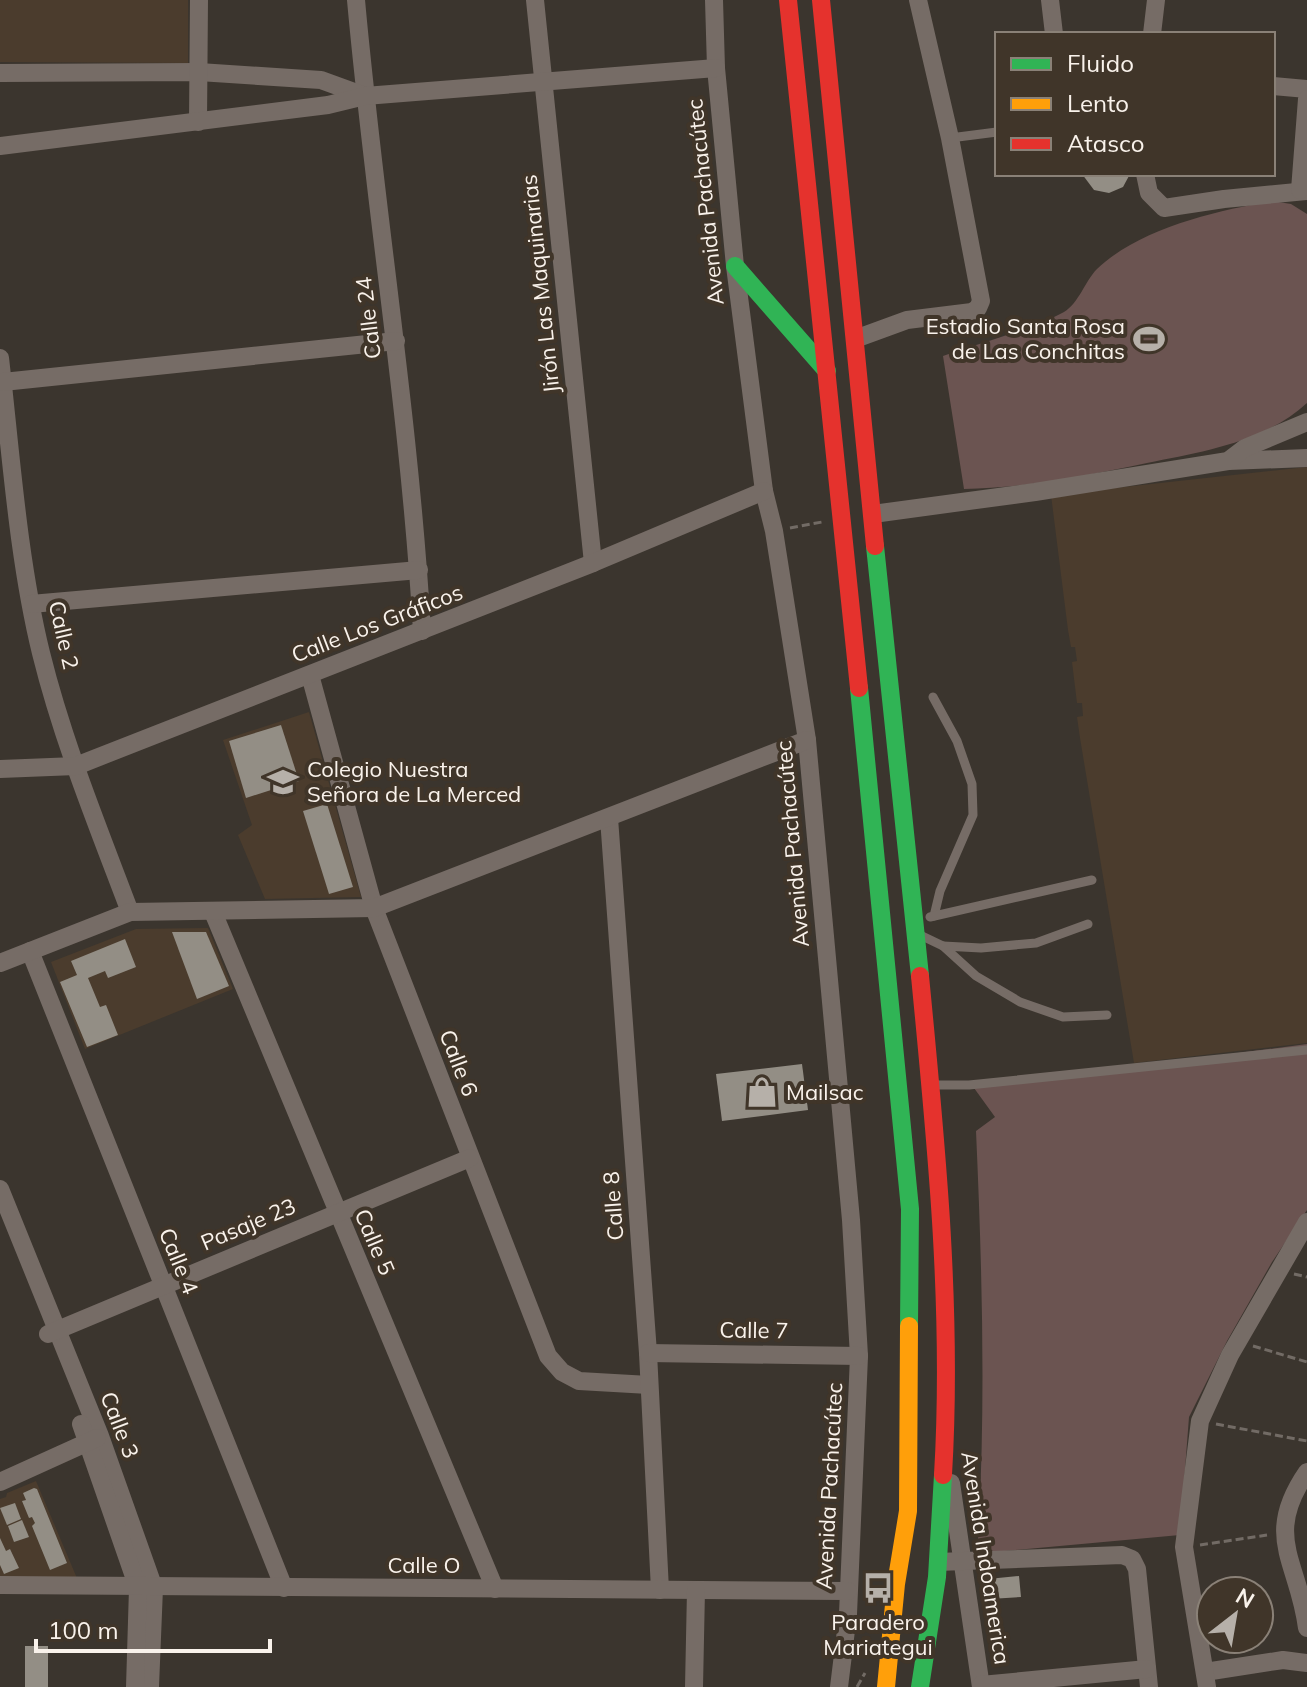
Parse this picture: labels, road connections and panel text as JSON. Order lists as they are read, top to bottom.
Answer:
{
  "streets": {
    "street": [
      "Avenida Pachacútec",
      "Jirón Las Maquinarias",
      "Calle 24",
      "Calle Los Gráficos",
      "Calle 2",
      "Calle 6",
      "Calle 8",
      "Pasaje 23",
      "Calle 5",
      "Calle 4",
      "Calle 7",
      "Calle 3",
      "Avenida Indoamerica",
      "Calle O"
    ]
  },
  "crossings": [
    ["Avenida Pachacútec", "Calle Los Gráficos"],
    ["Avenida Pachacútec", "Calle 7"],
    ["Avenida Pachacútec", "Calle O"],
    ["Jirón Las Maquinarias", "Calle Los Gráficos"],
    ["Calle 24", "Calle Los Gráficos"],
    ["Calle Los Gráficos", "Calle 2"],
    ["Calle Los Gráficos", "Calle 6"],
    ["Calle 6", "Calle 8"],
    ["Calle 6", "Pasaje 23"],
    ["Calle 8", "Calle 7"],
    ["Calle 8", "Calle O"],
    ["Pasaje 23", "Calle 5"],
    ["Pasaje 23", "Calle 4"],
    ["Pasaje 23", "Calle 3"],
    ["Calle 5", "Calle O"],
    ["Calle 4", "Calle O"],
    ["Calle 3", "Calle O"]
  ],
  "places": {
    "sports": ["Estadio Santa Rosa de Las Conchitas"],
    "school or university": ["Colegio Nuestra Señora de La Merced"],
    "shop": ["Mailsac"],
    "bus stop": ["Paradero Mariategui"]
  },
  "legend": ["Fluido", "Lento", "Atasco"],
  "scale_bar": "100 m",
  "north": "top right"
}
